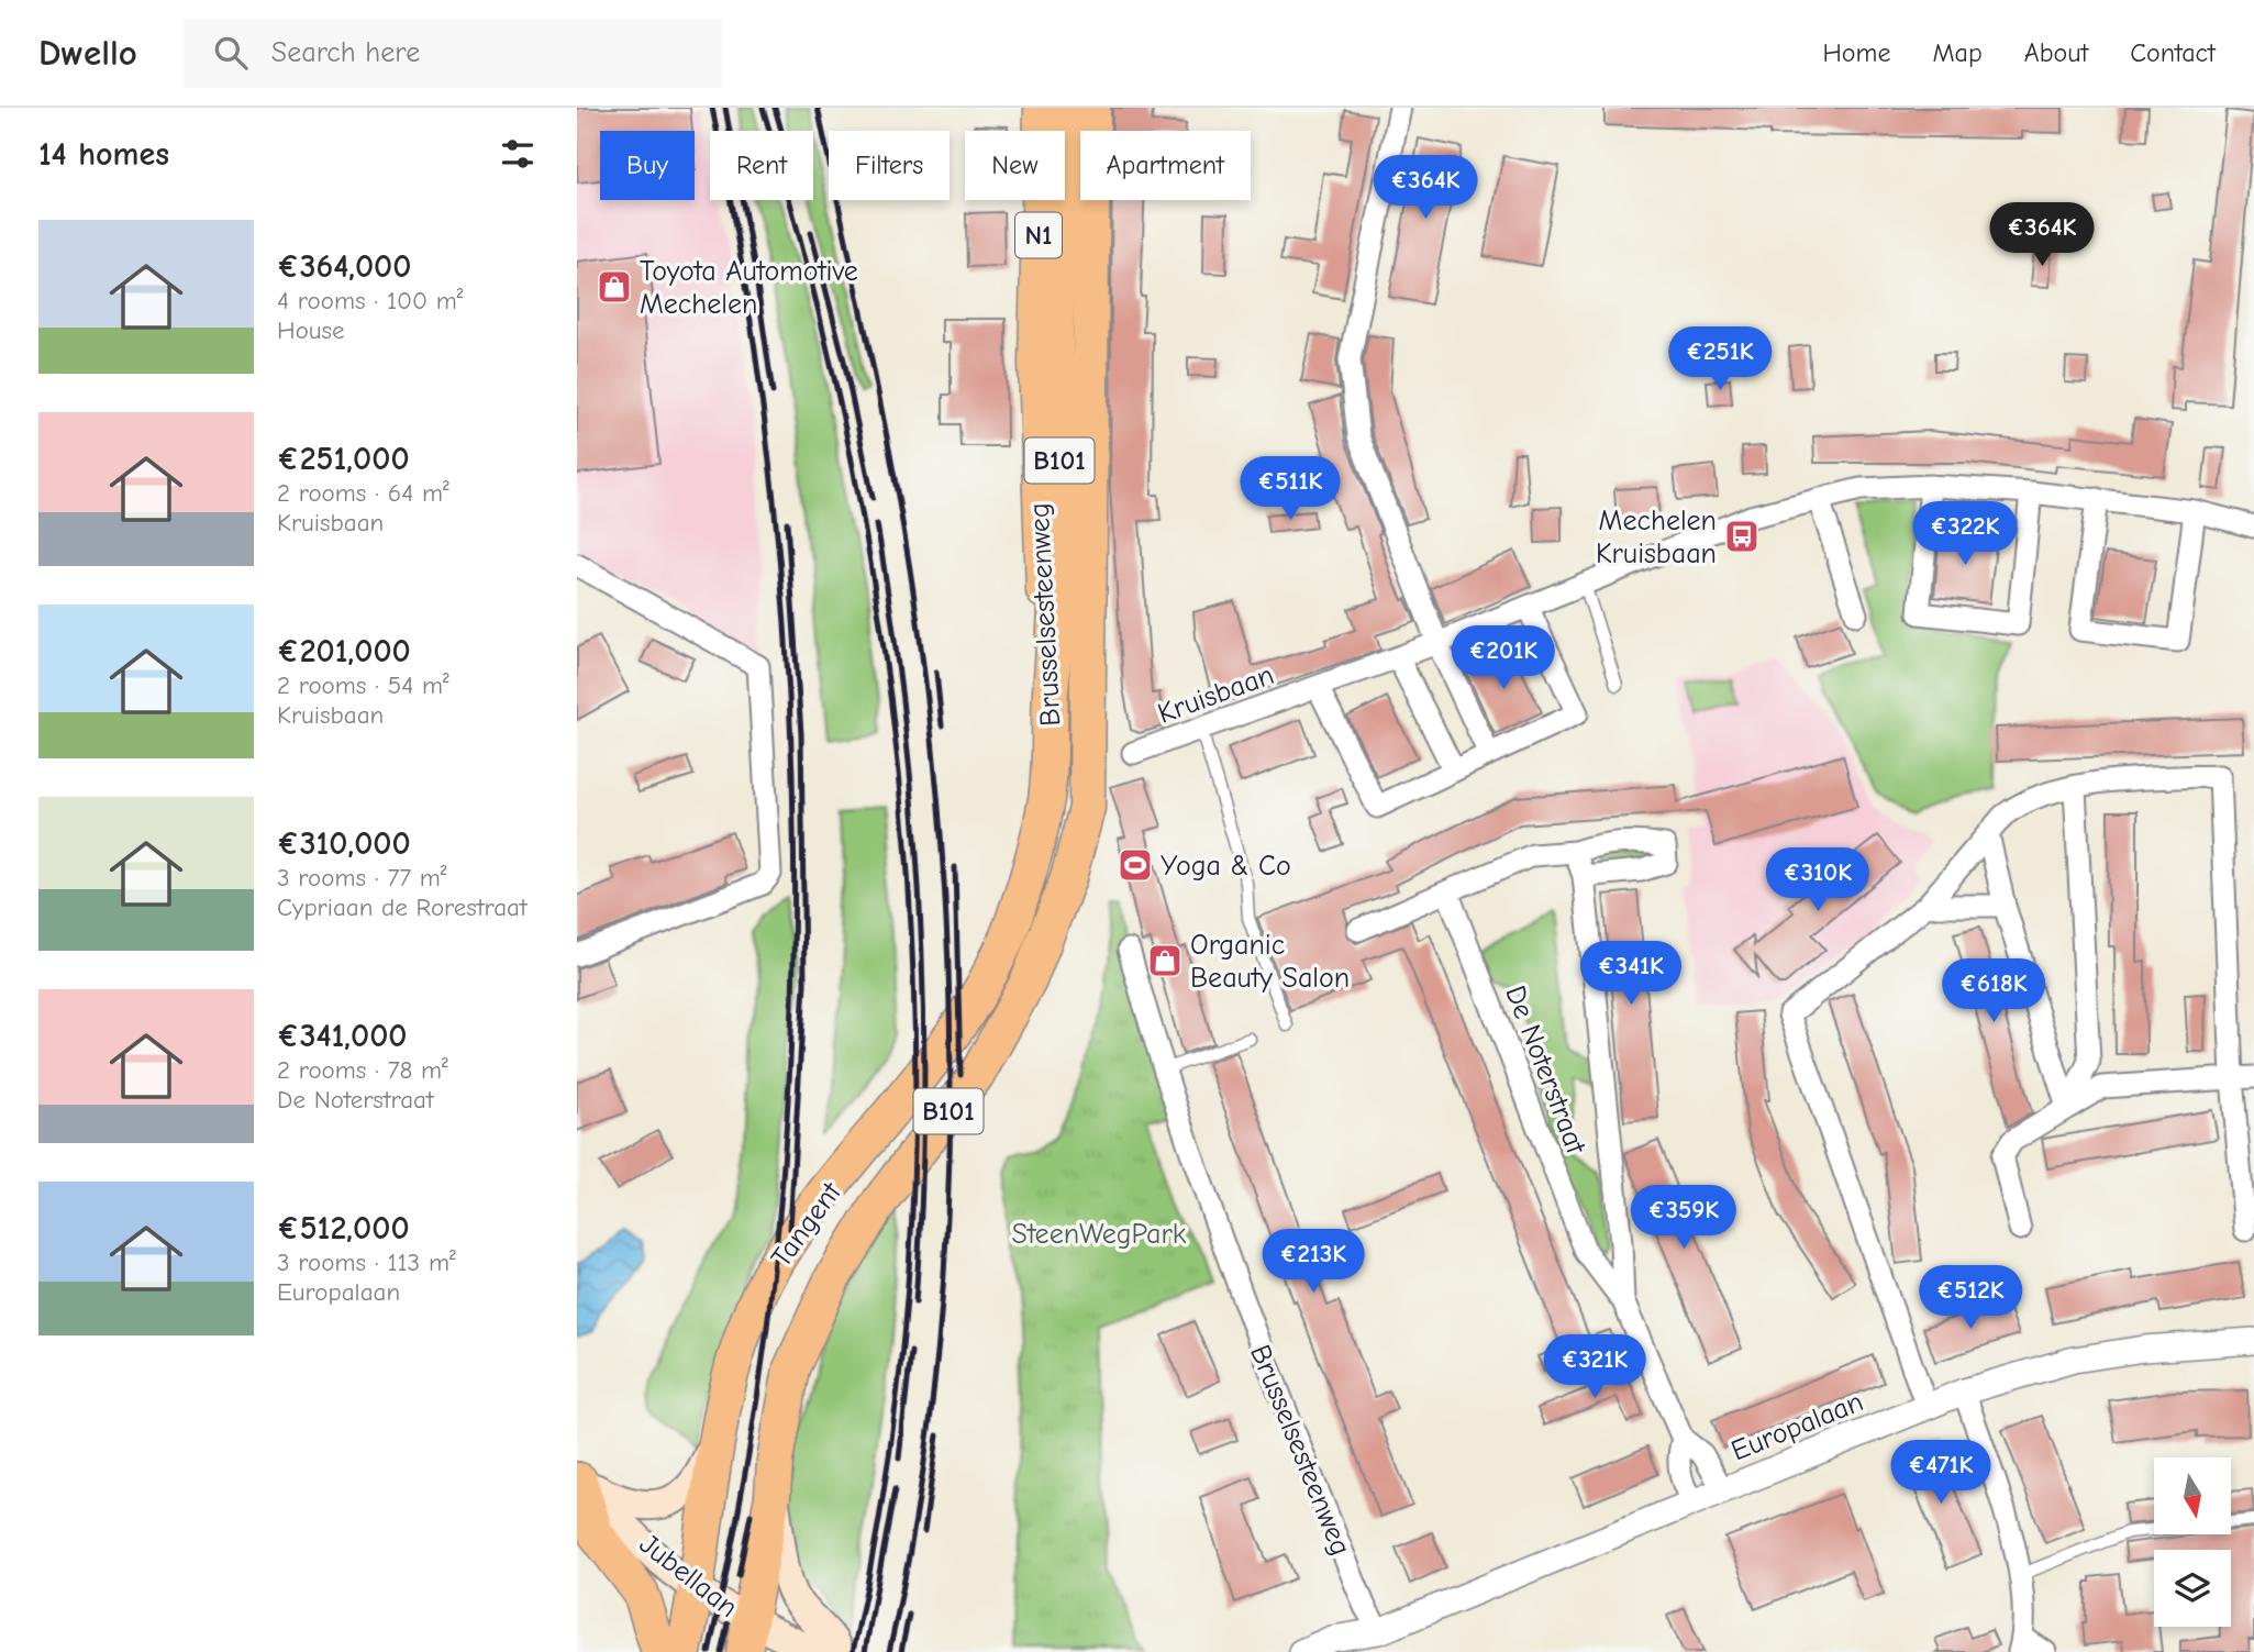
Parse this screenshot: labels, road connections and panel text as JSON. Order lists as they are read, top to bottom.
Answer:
{
  "streets": {
    "highway": ["B101", "Brusselsesteenweg", "Tangent"],
    "main road": ["N1", "Jubellaan"],
    "street": ["Kruisbaan", "De Noterstraat", "Europalaan"]
  },
  "crossings": [
    ["B101", "Brusselsesteenweg"],
    ["Brusselsesteenweg", "Tangent"],
    ["Brusselsesteenweg", "Europalaan"],
    ["De Noterstraat", "Europalaan"],
    ["Tangent", "Jubellaan"]
  ],
  "parks": ["SteenWegPark"],
  "places": {
    "shop": ["Toyota Automotive Mechelen", "Organic Beauty Salon"],
    "bus stop": ["Mechelen Kruisbaan"],
    "sports": ["Yoga & Co"]
  },
  "north": "bottom",
  "page": {
    "header": "Dwello",
    "search": "Search here",
    "nav": [
      "Home",
      "Map",
      "About",
      "Contact"
    ],
    "heading": "14 homes",
    "chip": [
      "Buy",
      "Rent",
      "Filters",
      "New",
      "Apartment"
    ],
    "price": [
      "€364K",
      "€364K",
      "€251K",
      "€511K",
      "€322K",
      "€201K",
      "€310K",
      "€341K",
      "€618K",
      "€359K",
      "€213K",
      "€512K",
      "€321K",
      "€471K"
    ],
    "list": [
      {
        "name": "€364,000",
        "note": "4 rooms · 100 m² · House"
      },
      {
        "name": "€251,000",
        "note": "2 rooms · 64 m² · Kruisbaan"
      },
      {
        "name": "€201,000",
        "note": "2 rooms · 54 m² · Kruisbaan"
      },
      {
        "name": "€310,000",
        "note": "3 rooms · 77 m² · Cypriaan de Rorestraat"
      },
      {
        "name": "€341,000",
        "note": "2 rooms · 78 m² · De Noterstraat"
      },
      {
        "name": "€512,000",
        "note": "3 rooms · 113 m² · Europalaan"
      }
    ]
  }
}
